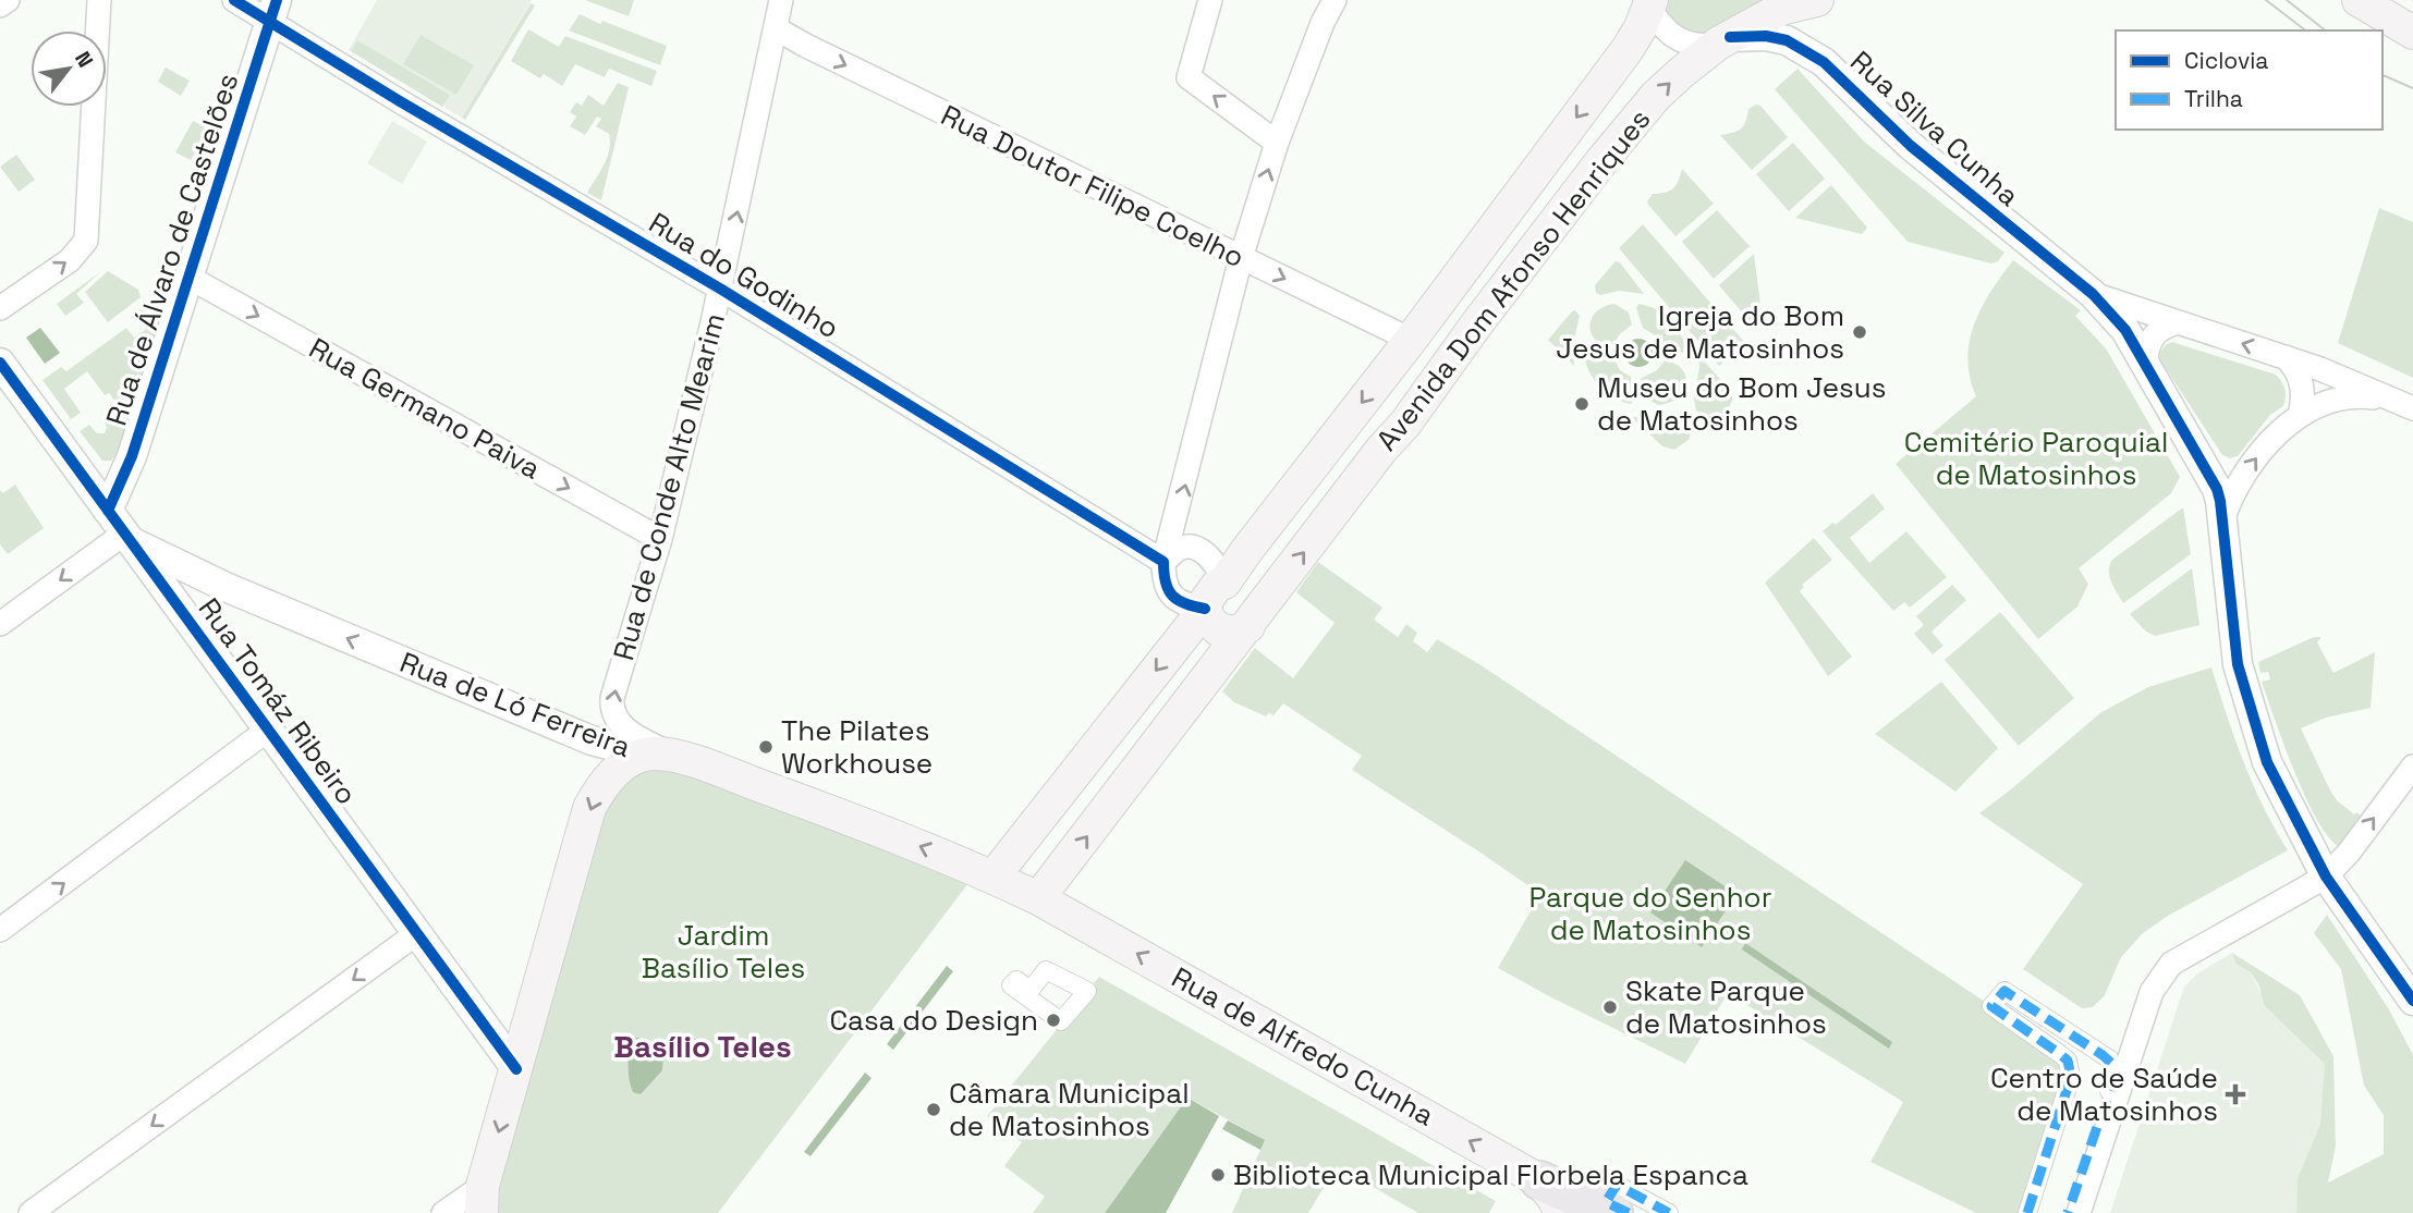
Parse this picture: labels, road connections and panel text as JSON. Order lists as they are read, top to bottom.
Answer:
{
  "streets": {
    "main road": ["Avenida Dom Afonso Henriques", "Rua de Ló Ferreira", "Rua de Alfredo Cunha"],
    "street": [
      "Rua Silva Cunha",
      "Rua Doutor Filipe Coelho",
      "Rua de Álvaro de Castelões",
      "Rua do Godinho",
      "Rua Germano Paiva",
      "Rua de Conde Alto Mearim",
      "Rua Tomáz Ribeiro"
    ]
  },
  "crossings": [
    ["Rua Silva Cunha", "Avenida Dom Afonso Henriques"],
    ["Rua Doutor Filipe Coelho", "Avenida Dom Afonso Henriques"],
    ["Rua Doutor Filipe Coelho", "Rua de Conde Alto Mearim"],
    ["Rua de Álvaro de Castelões", "Rua do Godinho"],
    ["Rua de Álvaro de Castelões", "Rua Germano Paiva"],
    ["Rua de Álvaro de Castelões", "Rua Tomáz Ribeiro"],
    ["Rua de Álvaro de Castelões", "Rua de Ló Ferreira"],
    ["Rua do Godinho", "Avenida Dom Afonso Henriques"],
    ["Rua do Godinho", "Rua de Conde Alto Mearim"],
    ["Avenida Dom Afonso Henriques", "Rua de Ló Ferreira"],
    ["Avenida Dom Afonso Henriques", "Rua de Alfredo Cunha"],
    ["Rua Germano Paiva", "Rua de Conde Alto Mearim"],
    ["Rua de Conde Alto Mearim", "Rua de Ló Ferreira"],
    ["Rua Tomáz Ribeiro", "Rua de Ló Ferreira"],
    ["Rua de Ló Ferreira", "Rua de Alfredo Cunha"]
  ],
  "one_way": [
    "Rua Doutor Filipe Coelho",
    "Rua Germano Paiva",
    "Rua de Conde Alto Mearim",
    "Rua de Ló Ferreira",
    "Rua de Alfredo Cunha"
  ],
  "districts": ["Basílio Teles"],
  "parks": ["Cemitério Paroquial de Matosinhos", "Parque do Senhor de Matosinhos", "Jardim Basílio Teles"],
  "places": {
    "other": [
      "Igreja do Bom Jesus de Matosinhos",
      "Museu do Bom Jesus de Matosinhos",
      "The Pilates Workhouse",
      "Skate Parque de Matosinhos",
      "Casa do Design",
      "Câmara Municipal de Matosinhos",
      "Biblioteca Municipal Florbela Espanca"
    ],
    "health": ["Centro de Saúde de Matosinhos"]
  },
  "legend": ["Ciclovia", "Trilha"],
  "north": "top right"
}
